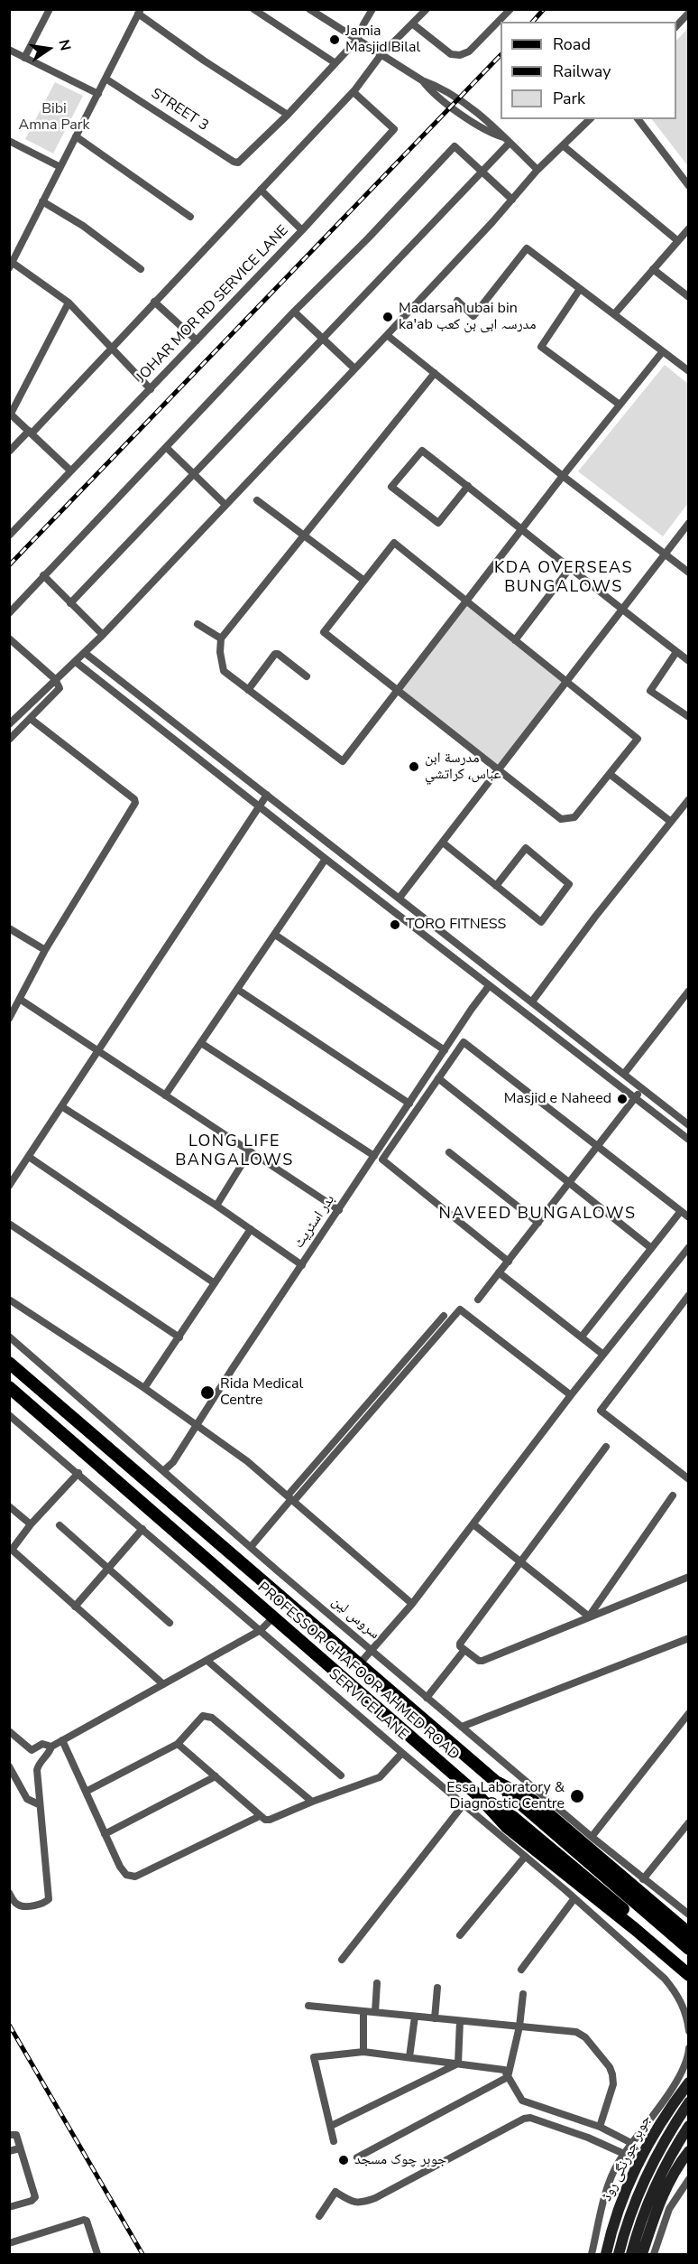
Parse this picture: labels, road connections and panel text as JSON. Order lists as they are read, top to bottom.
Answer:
{
  "streets": {
    "main road": ["PROFESSOR GHAFOOR AHMED ROAD", "جوہر چورنگی روڈ"],
    "street": [
      "STREET 3",
      "JOHAR MOR RD SERVICE LANE",
      "بدر اسٹریٹ",
      "سروس لین",
      "SERVICE LANE"
    ]
  },
  "crossings": [
    ["بدر اسٹریٹ", "سروس لین"]
  ],
  "districts": ["KDA OVERSEAS BUNGALOWS", "LONG LIFE BANGALOWS", "NAVEED BUNGALOWS"],
  "parks": ["Bibi Amna Park"],
  "places": [
    "Jamia Masjid Bilal",
    "Madarsah ubai bin ka'ab مدرسہ ابی بن کعب",
    "مدرسة ابن عباس، كراتشي",
    "TORO FITNESS",
    "Masjid e Naheed",
    "Rida Medical Centre",
    "Essa Laboratory & Diagnostic Centre",
    "جوہر چوک مسجد"
  ],
  "legend": ["Road", "Railway", "Park"],
  "north": "right"
}
